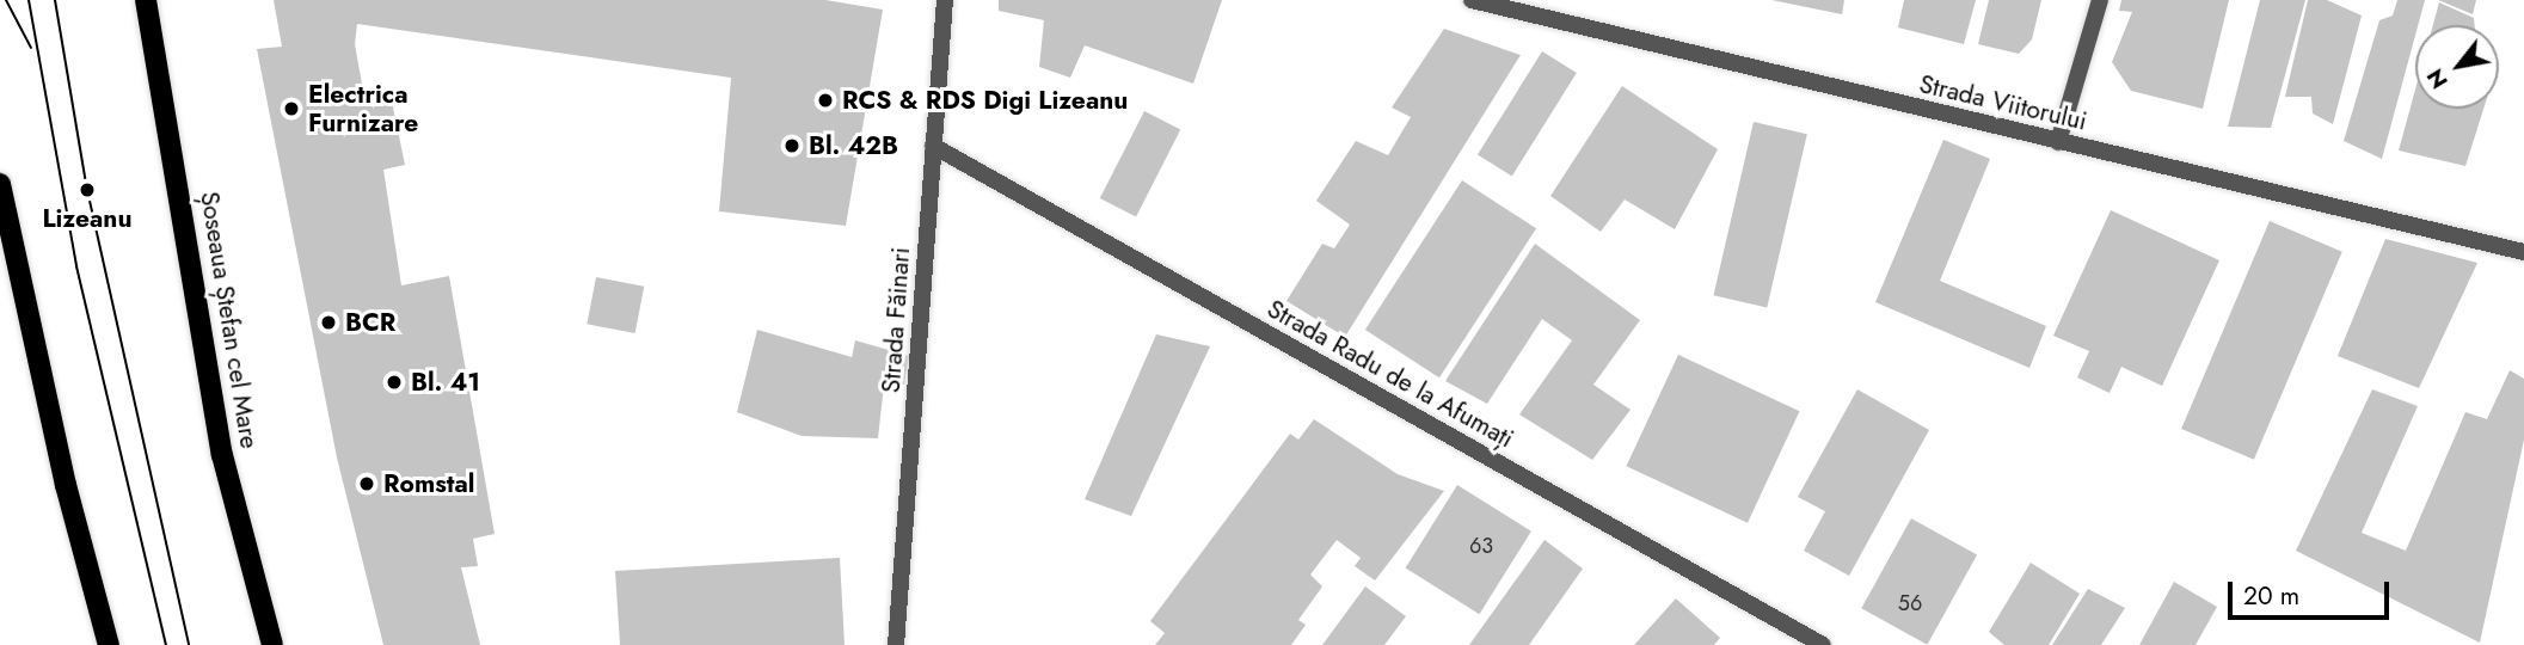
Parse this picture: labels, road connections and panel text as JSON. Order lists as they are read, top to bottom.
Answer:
{
  "streets": {
    "main road": ["Șoseaua Ștefan cel Mare"],
    "street": ["Strada Viitorului", "Strada Făinari", "Strada Radu de la Afumați"]
  },
  "crossings": [
    ["Strada Făinari", "Strada Radu de la Afumați"]
  ],
  "places": [
    "RCS & RDS Digi Lizeanu",
    "Electrica Furnizare",
    "Bl. 42B",
    "Lizeanu",
    "BCR",
    "Bl. 41",
    "Romstal"
  ],
  "house_numbers": ["63", "56"],
  "scale_bar": "20 m",
  "north": "bottom left"
}
